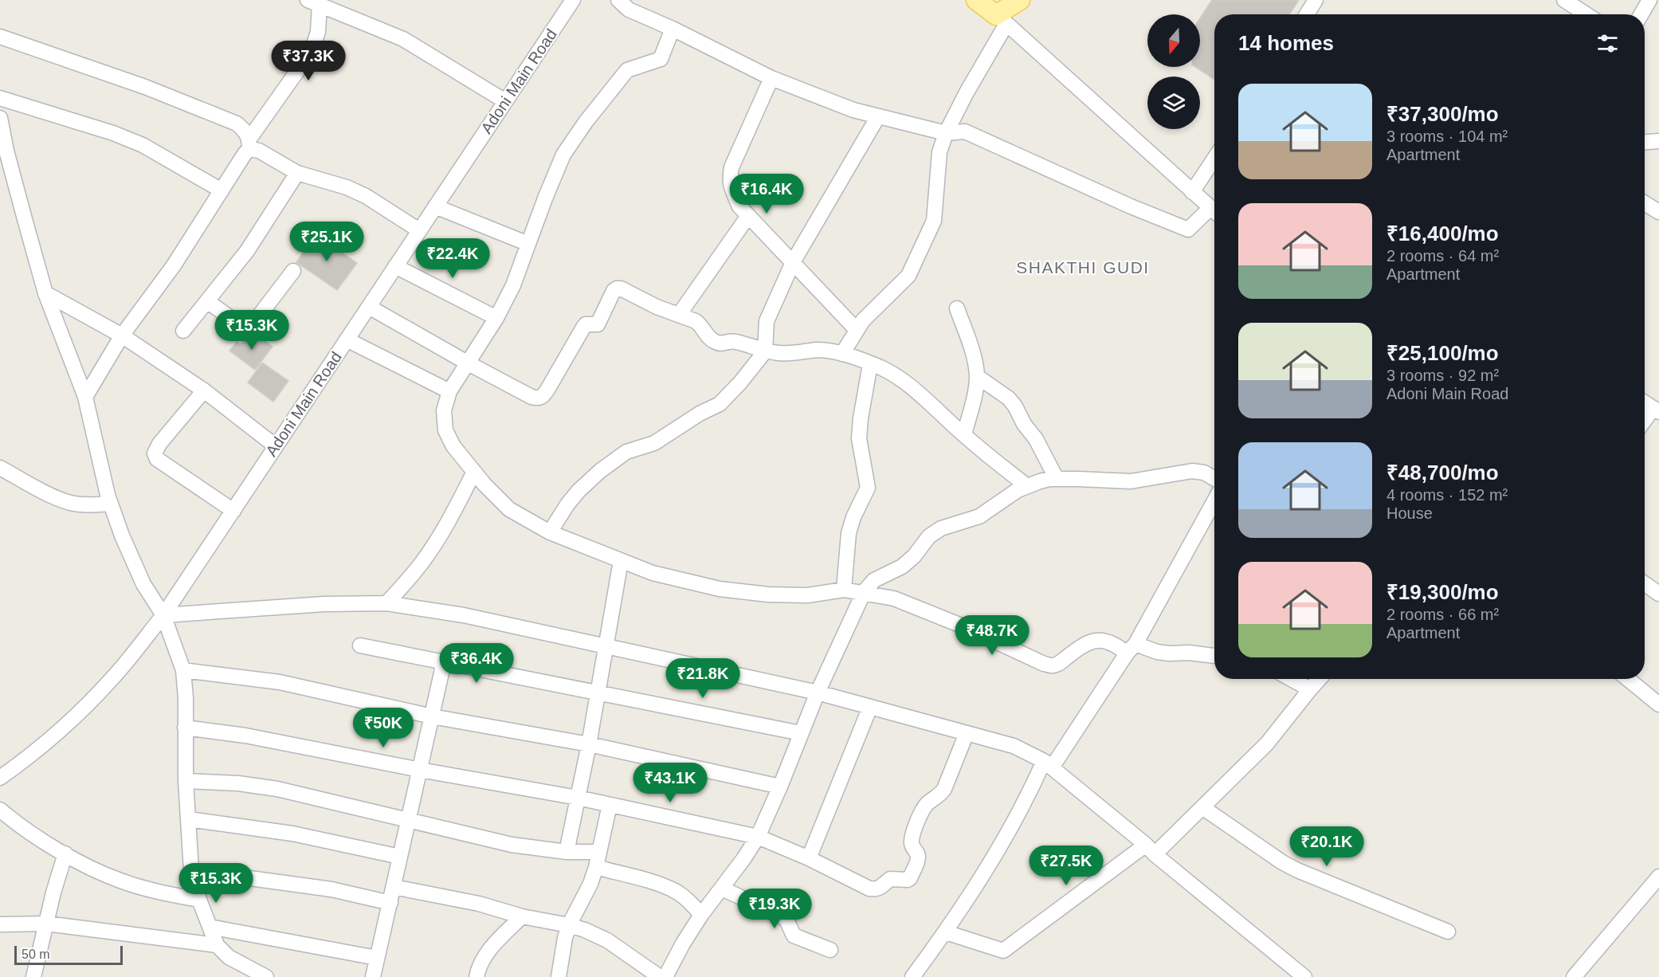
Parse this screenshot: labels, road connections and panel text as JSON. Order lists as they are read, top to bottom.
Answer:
{
  "streets": {
    "street": ["Adoni Main Road"]
  },
  "districts": ["SHAKTHI GUDI"],
  "scale_bar": "50 m",
  "north": "bottom",
  "page": {
    "heading": "14 homes",
    "price": [
      "₹37.3K",
      "₹16.4K",
      "₹25.1K",
      "₹22.4K",
      "₹15.3K",
      "₹48.7K",
      "₹36.4K",
      "₹21.8K",
      "₹50K",
      "₹43.1K",
      "₹20.1K",
      "₹27.5K",
      "₹15.3K",
      "₹19.3K"
    ],
    "list": [
      {
        "name": "₹37,300/mo",
        "note": "3 rooms · 104 m² · Apartment"
      },
      {
        "name": "₹16,400/mo",
        "note": "2 rooms · 64 m² · Apartment"
      },
      {
        "name": "₹25,100/mo",
        "note": "3 rooms · 92 m² · Adoni Main Road"
      },
      {
        "name": "₹48,700/mo",
        "note": "4 rooms · 152 m² · House"
      },
      {
        "name": "₹19,300/mo",
        "note": "2 rooms · 66 m² · Apartment"
      }
    ],
    "scale": "50 m"
  }
}
